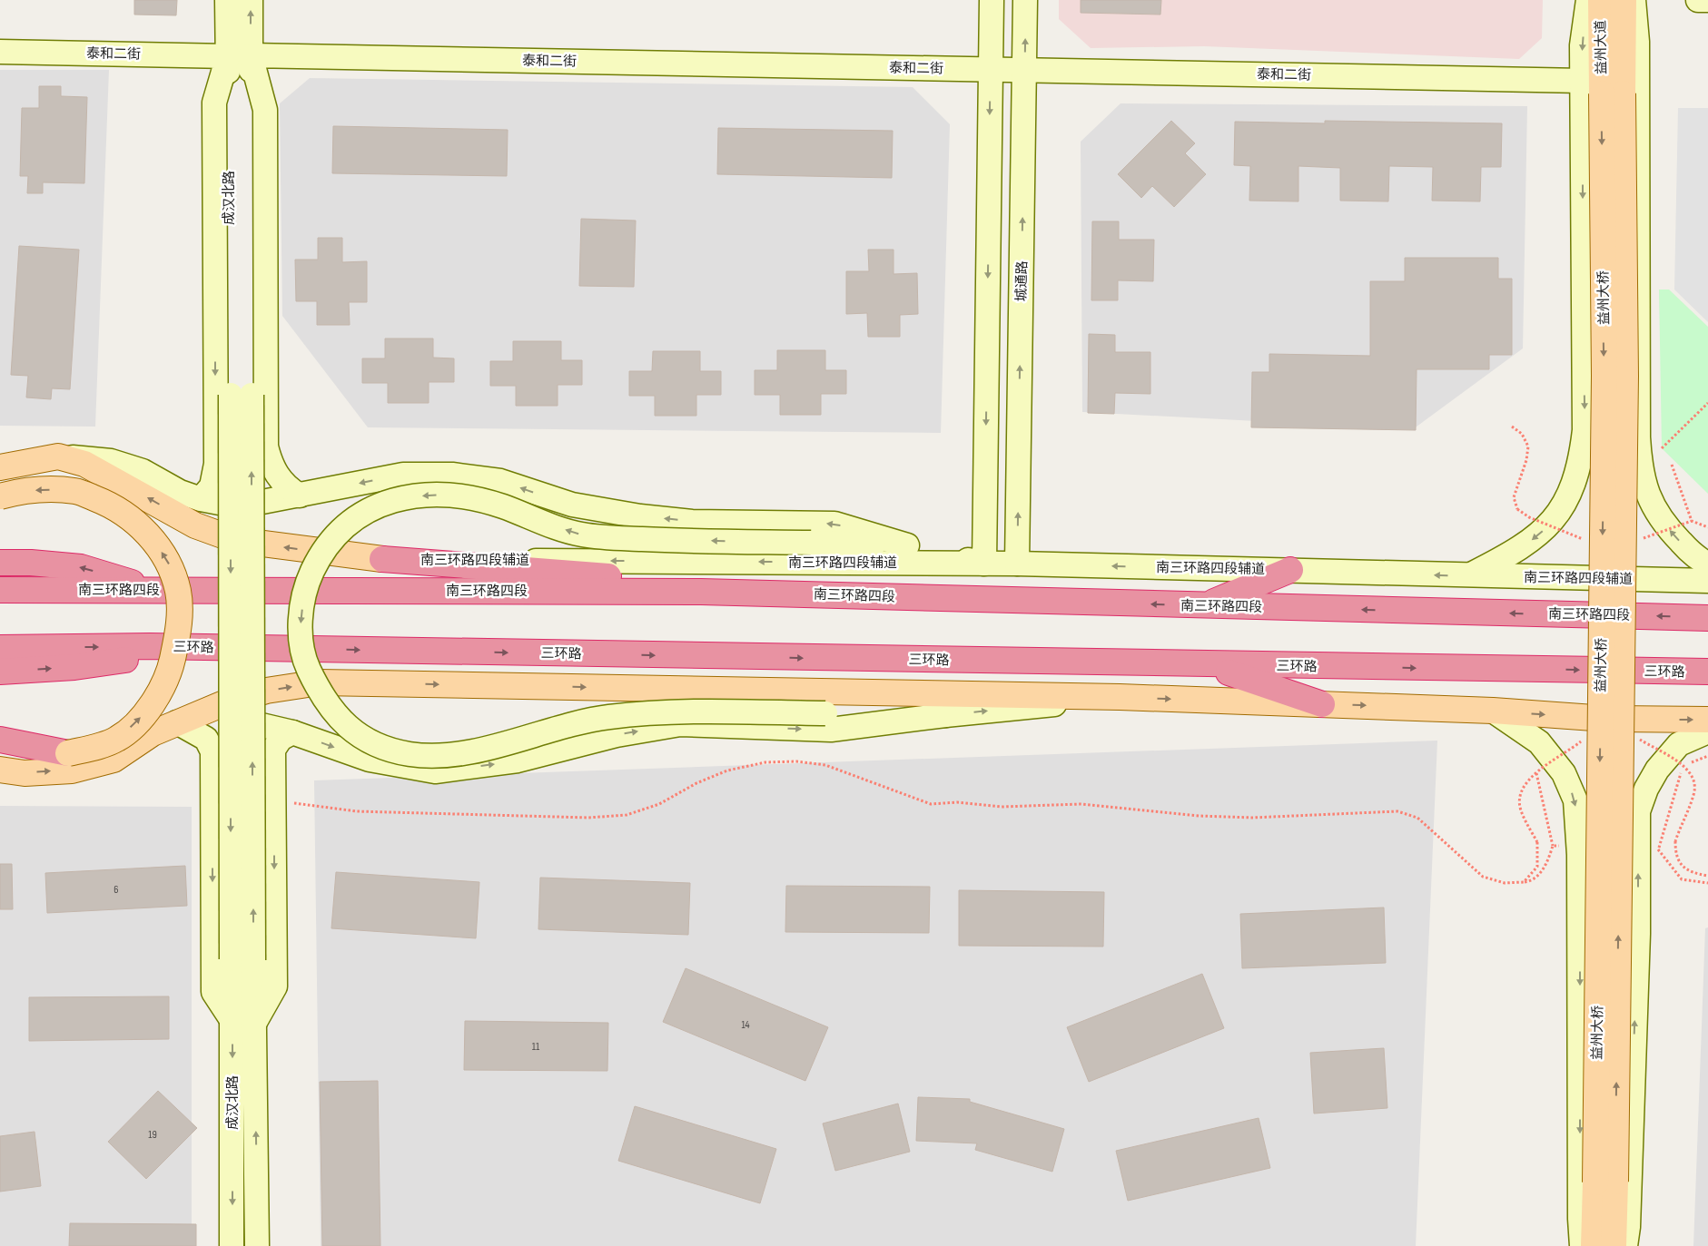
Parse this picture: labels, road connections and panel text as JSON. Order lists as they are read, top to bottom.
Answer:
{
  "streets": {
    "highway": ["南三环路四段", "三环路"],
    "main road": ["益州大道", "益州大桥", "南三环路四段辅道"],
    "street": ["泰和二街", "成汉北路", "城通路"]
  },
  "crossings": [
    ["益州大道", "泰和二街"],
    ["益州大道", "益州大桥"],
    ["泰和二街", "成汉北路"],
    ["泰和二街", "城通路"],
    ["泰和二街", "益州大桥"],
    ["城通路", "南三环路四段辅道"]
  ],
  "one_way": ["南三环路四段"],
  "house_numbers": [
    "6",
    "14",
    "11",
    "19"
  ]
}
